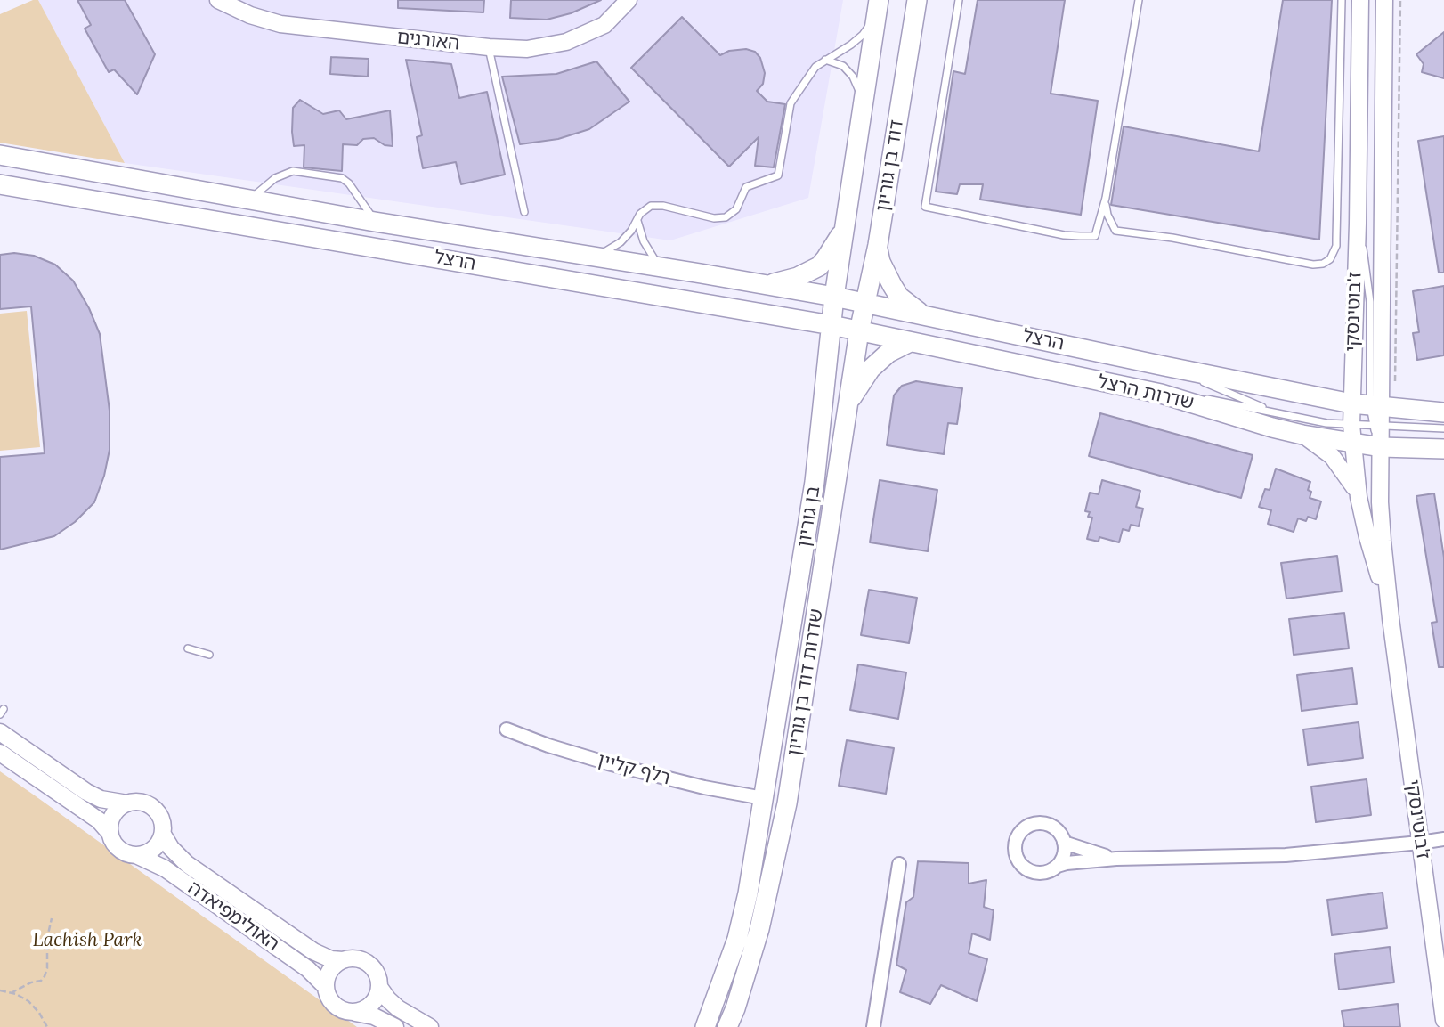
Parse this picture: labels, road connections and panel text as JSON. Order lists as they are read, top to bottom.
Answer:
{
  "streets": {
    "main road": [
      "דוד בן גוריון",
      "הרצל",
      "שדרות הרצל",
      "בן גוריון",
      "שדרות דוד בן גוריון"
    ],
    "street": [
      "האורגים",
      "ז'בוטינסקי",
      "רלף קליין",
      "האולימפיאדה"
    ]
  },
  "crossings": [
    ["דוד בן גוריון", "הרצל"],
    ["דוד בן גוריון", "שדרות דוד בן גוריון"],
    ["הרצל", "שדרות הרצל"],
    ["הרצל", "בן גוריון"],
    ["הרצל", "שדרות דוד בן גוריון"],
    ["ז'בוטינסקי", "שדרות הרצל"],
    ["בן גוריון", "רלף קליין"]
  ],
  "parks": ["Lachish Park"]
}
